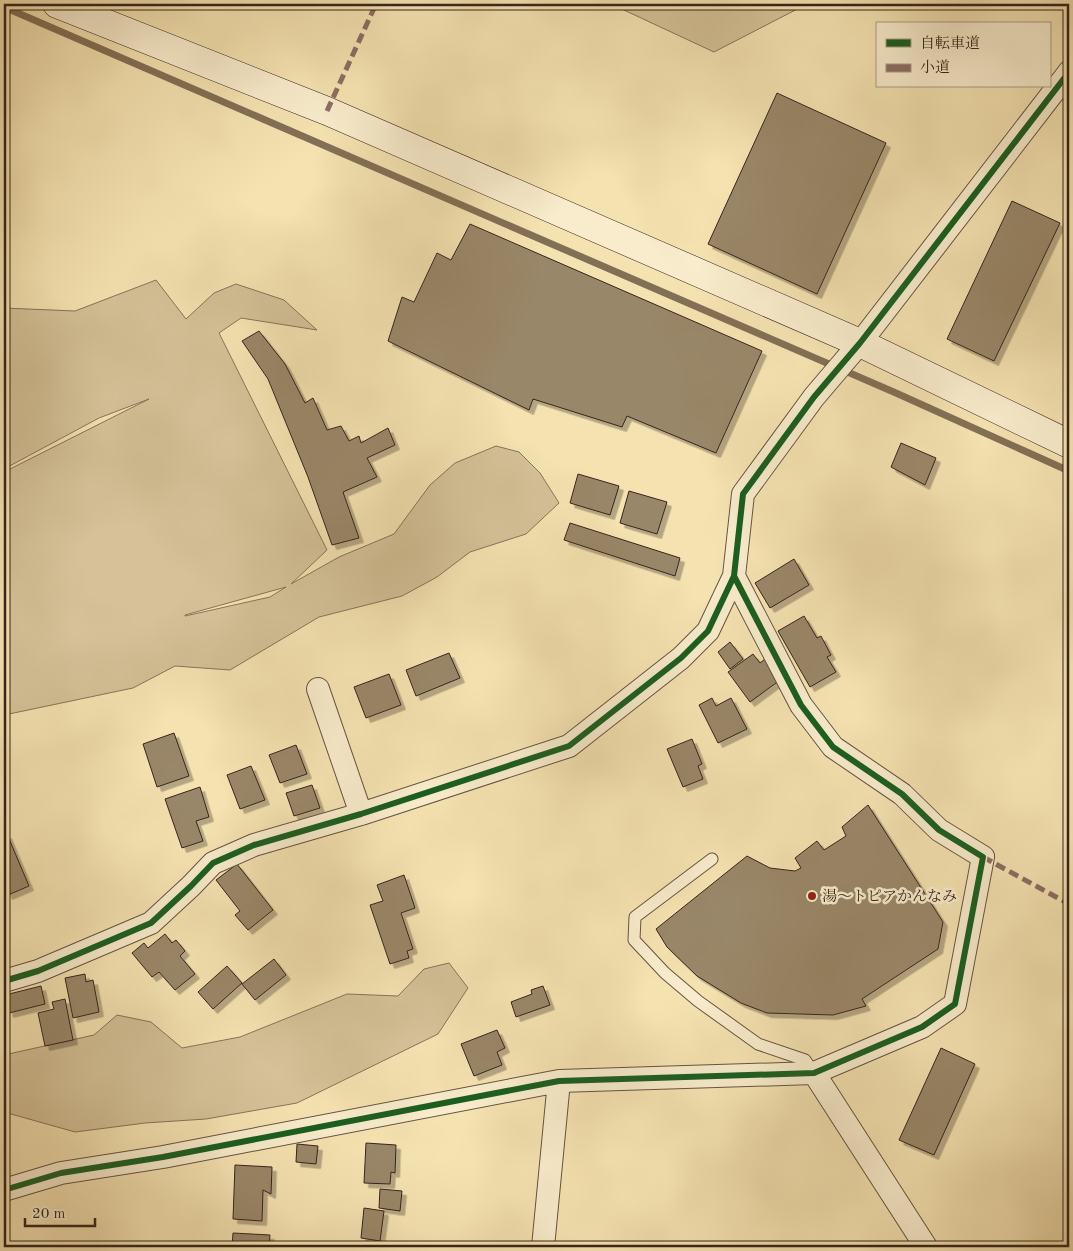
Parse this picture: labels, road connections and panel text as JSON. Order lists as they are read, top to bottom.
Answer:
{
  "places": ["湯～トピアかんなみ"],
  "legend": ["自転車道", "小道"],
  "scale_bar": "20 m"
}
